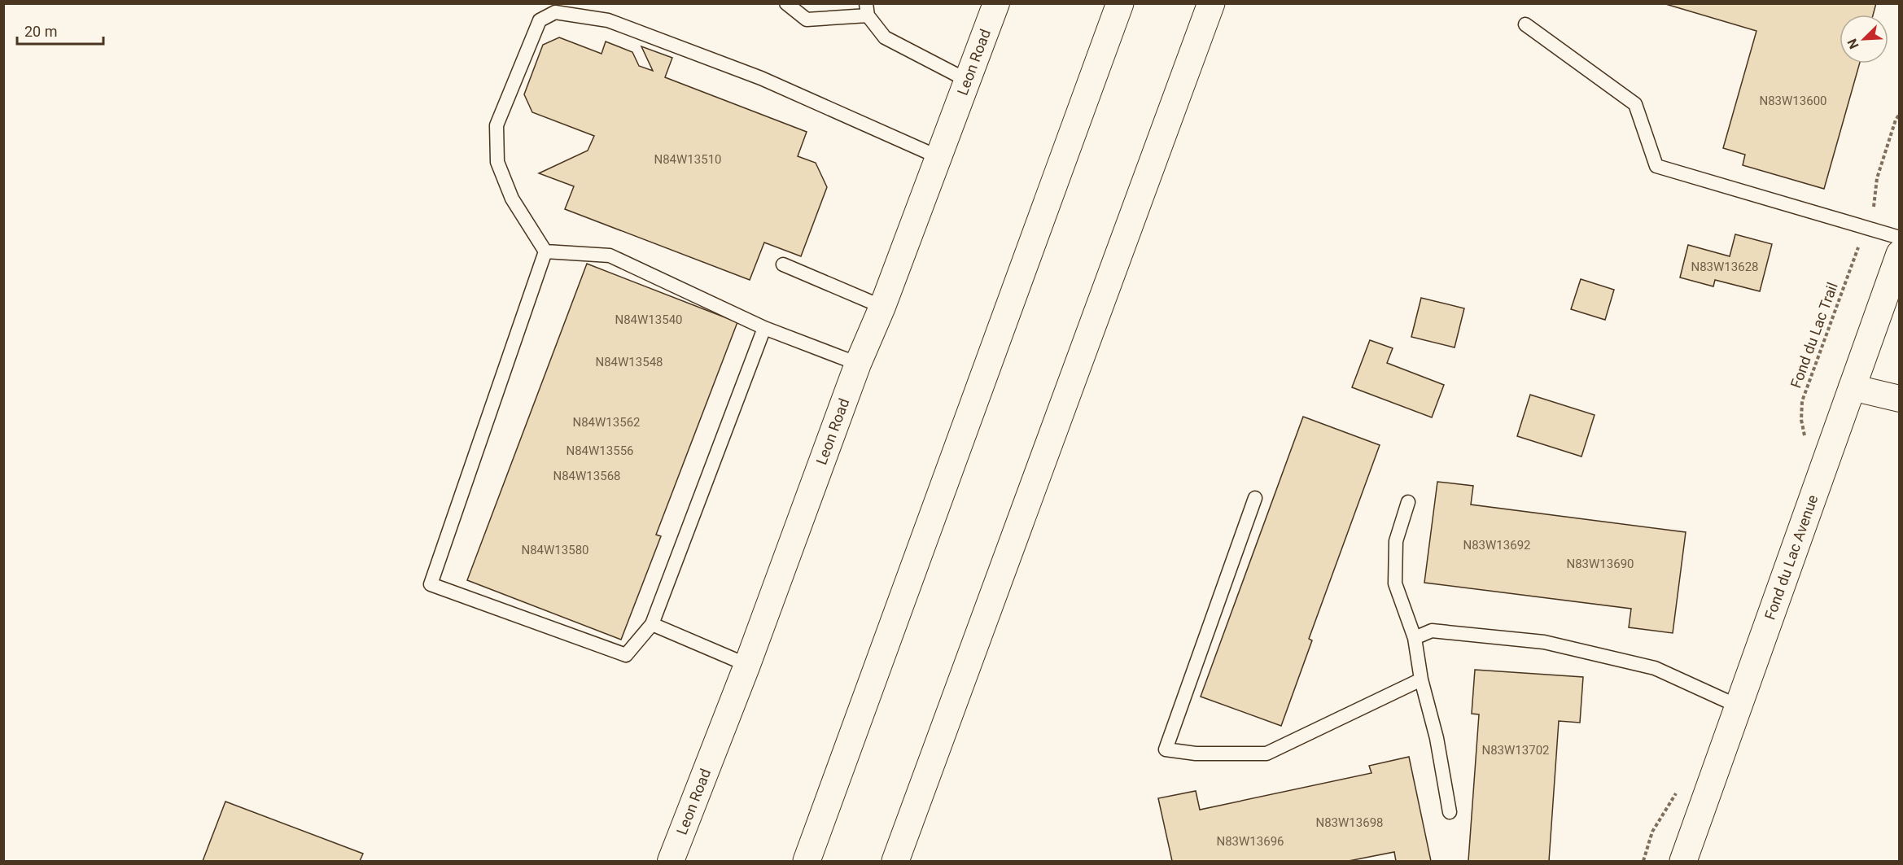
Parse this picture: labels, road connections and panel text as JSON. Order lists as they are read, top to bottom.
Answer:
{
  "streets": {
    "main road": ["Fond du Lac Avenue"],
    "street": ["Leon Road"],
    "path": ["Fond du Lac Trail"]
  },
  "house_numbers": [
    "N83W13600",
    "N84W13510",
    "N83W13628",
    "N84W13540",
    "N84W13548",
    "N84W13562",
    "N84W13556",
    "N84W13568",
    "N83W13692",
    "N84W13580",
    "N83W13690",
    "N83W13702",
    "N83W13698",
    "N83W13696"
  ],
  "scale_bar": "20 m",
  "north": "bottom left"
}
